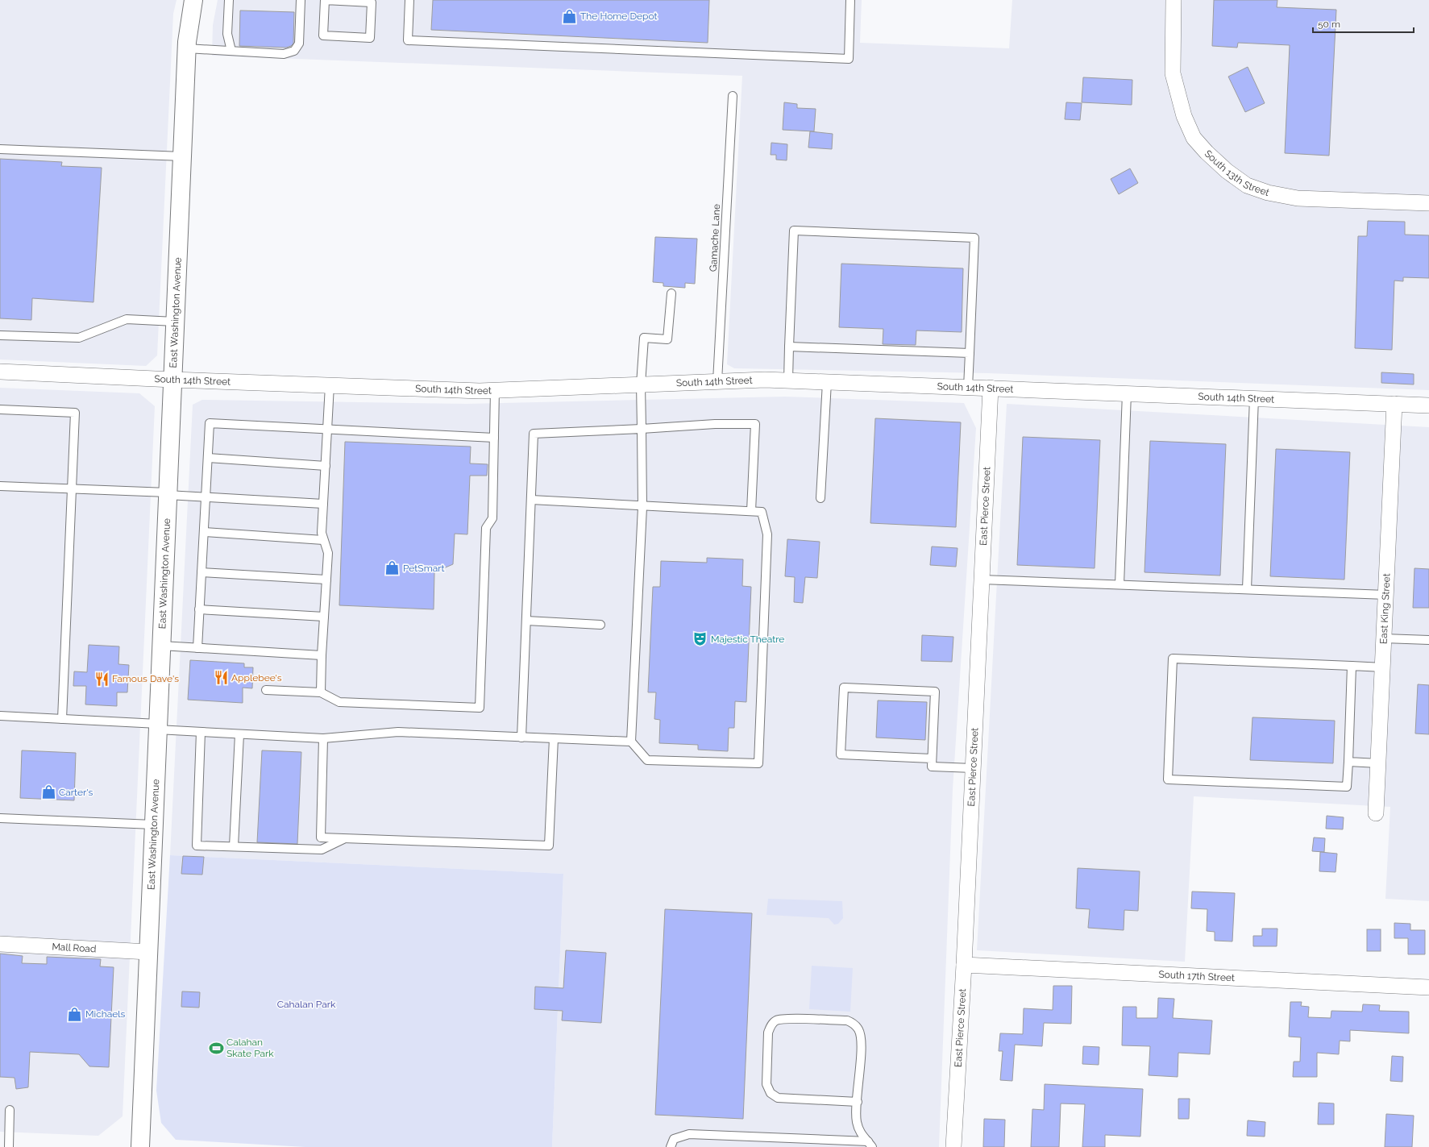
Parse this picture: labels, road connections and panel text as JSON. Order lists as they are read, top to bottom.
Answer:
{
  "streets": {
    "street": [
      "South 13th Street",
      "East Washington Avenue",
      "South 14th Street",
      "East Pierce Street",
      "East King Street",
      "Mall Road",
      "South 17th Street"
    ],
    "lane": ["Gamache Lane"]
  },
  "crossings": [
    ["Gamache Lane", "South 14th Street"],
    ["East Washington Avenue", "South 14th Street"],
    ["East Washington Avenue", "Mall Road"],
    ["South 14th Street", "East Pierce Street"],
    ["South 14th Street", "East King Street"],
    ["East Pierce Street", "South 17th Street"]
  ],
  "parks": ["Cahalan Park"],
  "places": {
    "shop": [
      "The Home Depot",
      "PetSmart",
      "Carter's",
      "Michaels"
    ],
    "theatre": ["Majestic Theatre"],
    "restaurant": ["Applebee's", "Famous Dave's"],
    "sports": ["Calahan Skate Park"]
  },
  "scale_bar": "50 m"
}
